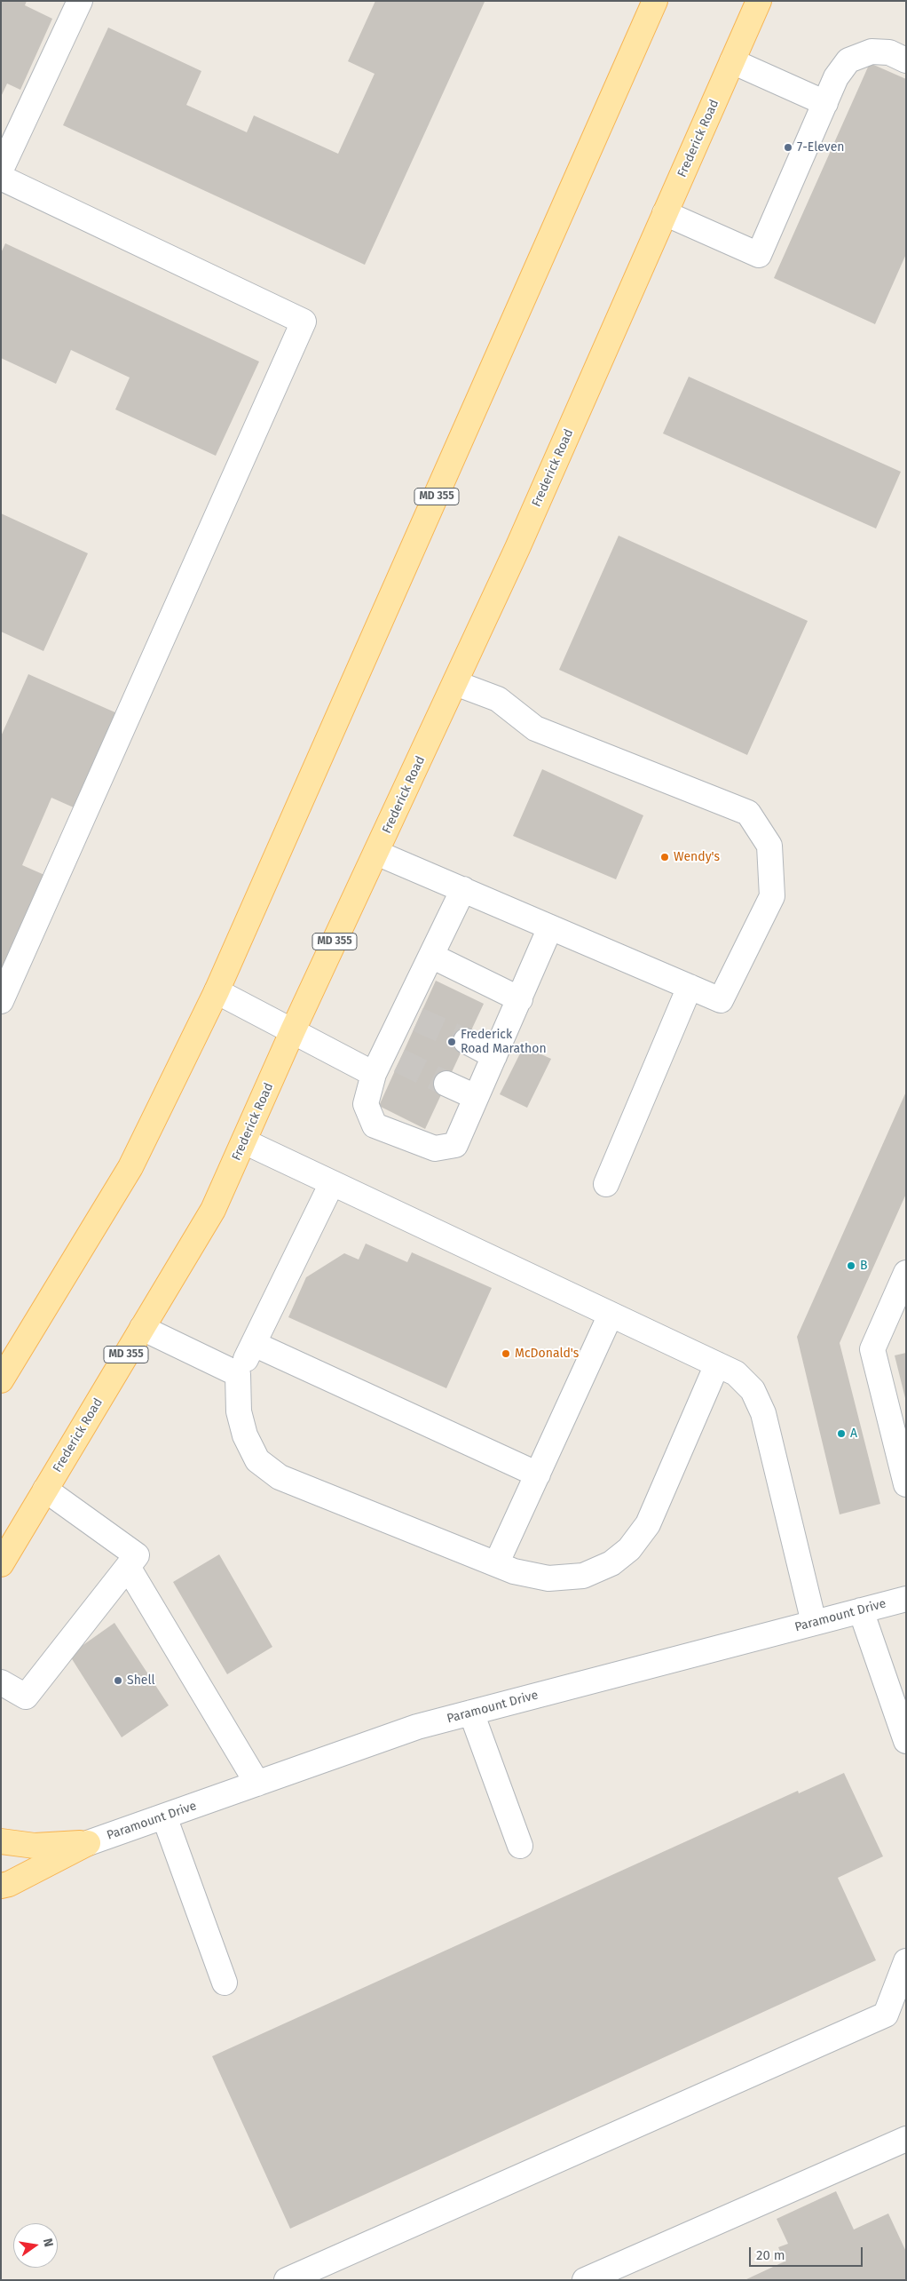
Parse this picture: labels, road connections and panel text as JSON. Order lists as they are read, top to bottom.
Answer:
{
  "streets": {
    "main road": ["Frederick Road", "MD 355"],
    "street": ["Paramount Drive"]
  },
  "places": [
    "7-Eleven",
    "Wendy's",
    "Frederick Road Marathon",
    "B",
    "McDonald's",
    "A",
    "Shell"
  ],
  "scale_bar": "20 m",
  "north": "right"
}
